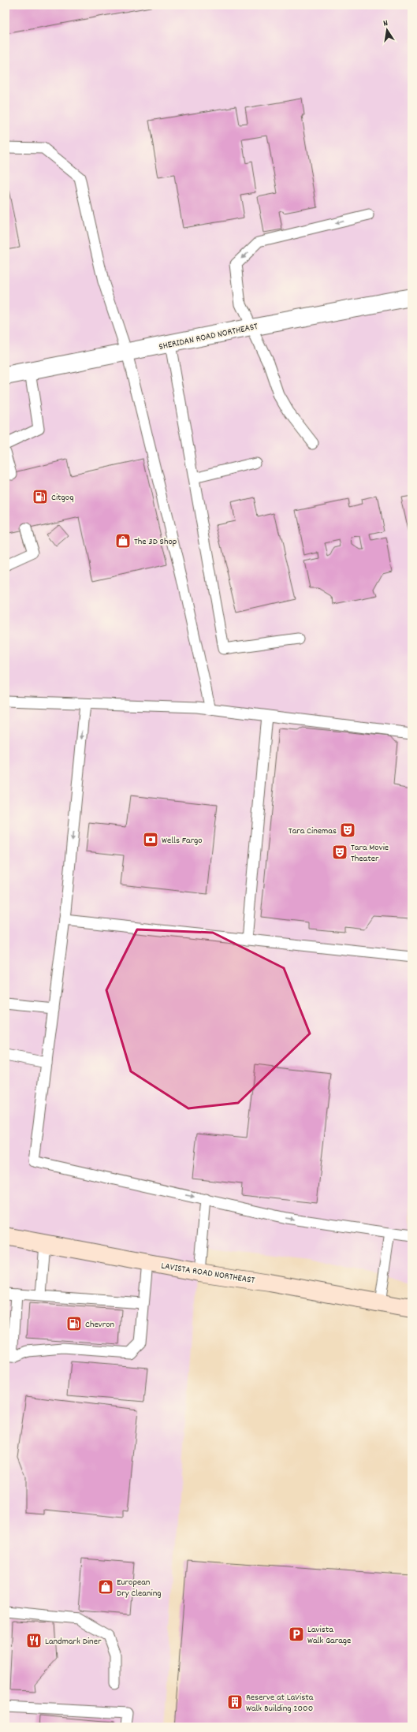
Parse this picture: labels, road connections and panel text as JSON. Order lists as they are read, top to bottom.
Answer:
{
  "streets": {
    "main road": ["LAVISTA ROAD NORTHEAST"],
    "street": ["SHERIDAN ROAD NORTHEAST"]
  },
  "places": {
    "fuel station": ["Citgoq", "Chevron"],
    "shop": ["The 3D Shop", "European Dry Cleaning"],
    "theatre": ["Tara Cinemas", "Tara Movie Theater"],
    "bank": ["Wells Fargo"],
    "parking": ["Lavista Walk Garage"],
    "restaurant": ["Landmark Diner"],
    "building": ["Reserve at LaVista Walk Building 2000"]
  },
  "north": "top"
}
